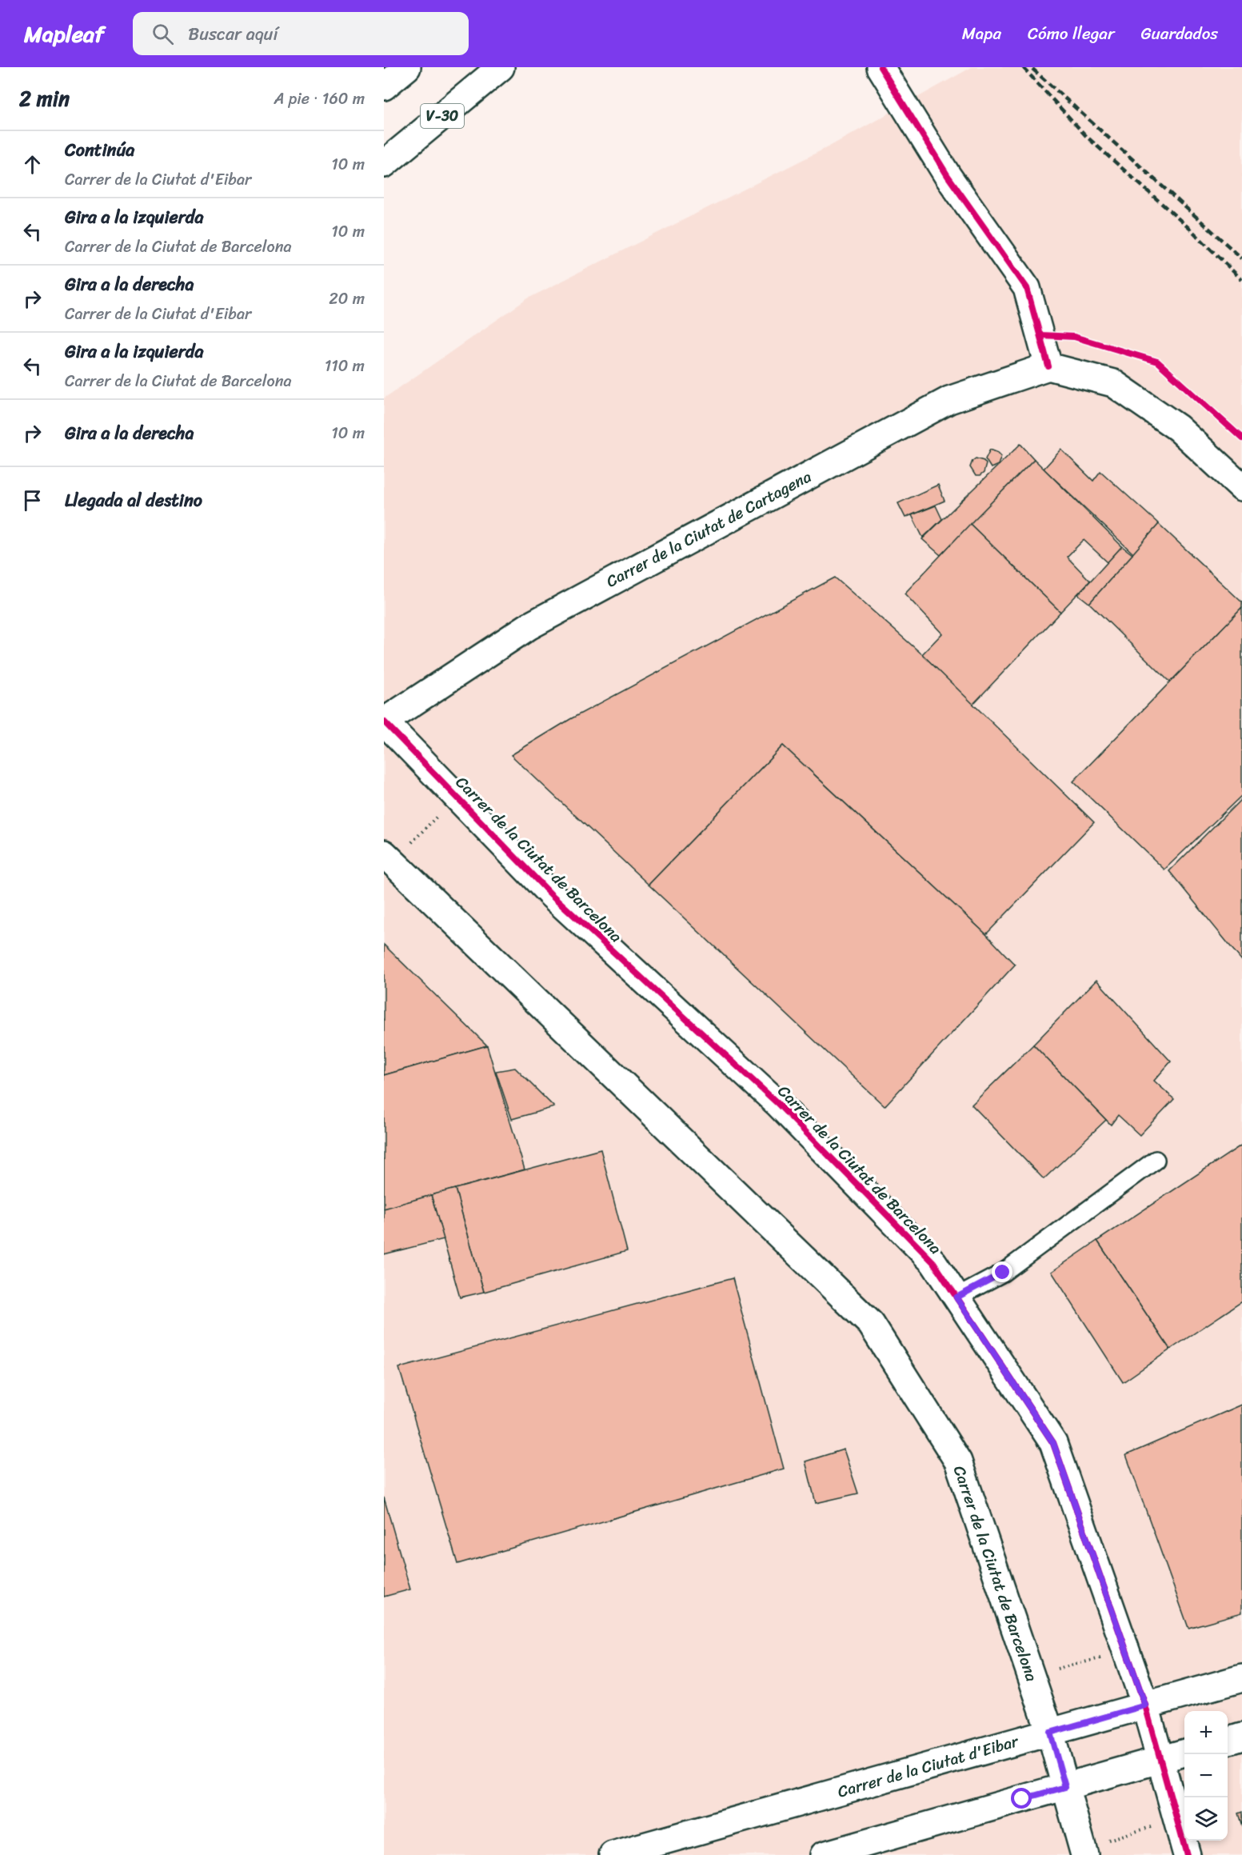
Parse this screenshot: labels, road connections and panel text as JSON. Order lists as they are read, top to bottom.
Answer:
{
  "streets": {
    "main road": [
      "V-30",
      "Carrer de la Ciutat de Cartagena",
      "Carrer de la Ciutat de Barcelona",
      "Carrer de la Ciutat d'Eibar"
    ]
  },
  "crossings": [
    ["Carrer de la Ciutat de Cartagena", "Carrer de la Ciutat de Barcelona"],
    ["Carrer de la Ciutat de Barcelona", "Carrer de la Ciutat d'Eibar"]
  ],
  "page": {
    "header": "Mapleaf",
    "search": "Buscar aquí",
    "nav": ["Mapa", "Cómo llegar", "Guardados"],
    "heading": ["2 min", "A pie · 160 m"],
    "list": [
      ["Continúa", "Carrer de la Ciutat d'Eibar", "10 m"],
      ["Gira a la izquierda", "Carrer de la Ciutat de Barcelona", "10 m"],
      ["Gira a la derecha", "Carrer de la Ciutat d'Eibar", "20 m"],
      ["Gira a la izquierda", "Carrer de la Ciutat de Barcelona", "110 m"],
      ["Gira a la derecha", "10 m"],
      "Llegada al destino"
    ],
    "map_buttons": ["+", "−"]
  }
}
